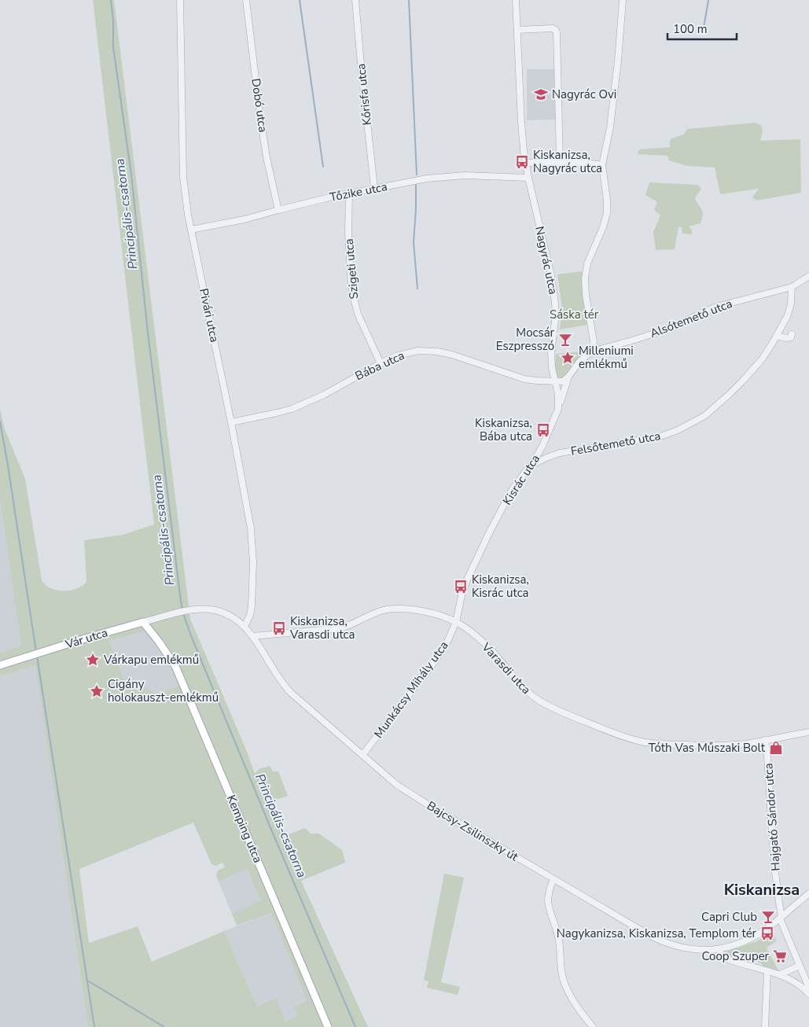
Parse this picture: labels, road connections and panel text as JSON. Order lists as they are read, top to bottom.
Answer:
{
  "streets": {
    "main road": ["Vár utca", "Kemping utca"],
    "street": [
      "Kőrisfa utca",
      "Dobó utca",
      "Tőzike utca",
      "Nagyrác utca",
      "Szigeti utca",
      "Pivári utca",
      "Alsótemető utca",
      "Bába utca",
      "Felsőtemető utca",
      "Kisrác utca",
      "Varasdi utca",
      "Munkácsy Mihály utca",
      "Hajgató Sándor utca",
      "Bajcsy-Zsilinszky út"
    ]
  },
  "crossings": [
    ["Kőrisfa utca", "Tőzike utca"],
    ["Dobó utca", "Tőzike utca"],
    ["Tőzike utca", "Nagyrác utca"],
    ["Tőzike utca", "Szigeti utca"],
    ["Tőzike utca", "Pivári utca"],
    ["Nagyrác utca", "Bába utca"],
    ["Nagyrác utca", "Kisrác utca"],
    ["Szigeti utca", "Bába utca"],
    ["Pivári utca", "Bába utca"],
    ["Pivári utca", "Bajcsy-Zsilinszky út"],
    ["Alsótemető utca", "Felsőtemető utca"],
    ["Bába utca", "Kisrác utca"],
    ["Felsőtemető utca", "Kisrác utca"],
    ["Kisrác utca", "Varasdi utca"],
    ["Kisrác utca", "Munkácsy Mihály utca"],
    ["Vár utca", "Kemping utca"],
    ["Vár utca", "Bajcsy-Zsilinszky út"],
    ["Varasdi utca", "Munkácsy Mihály utca"],
    ["Varasdi utca", "Hajgató Sándor utca"],
    ["Varasdi utca", "Bajcsy-Zsilinszky út"],
    ["Munkácsy Mihály utca", "Bajcsy-Zsilinszky út"],
    ["Hajgató Sándor utca", "Bajcsy-Zsilinszky út"]
  ],
  "districts": ["Kiskanizsa"],
  "water": ["Principális-csatorna"],
  "parks": ["Sáska tér"],
  "places": {
    "school or university": ["Nagyrác Ovi"],
    "bus stop": [
      "Kiskanizsa, Nagyrác utca",
      "Kiskanizsa, Bába utca",
      "Kiskanizsa, Kisrác utca",
      "Kiskanizsa, Varasdi utca",
      "Nagykanizsa, Kiskanizsa, Templom tér"
    ],
    "bar": ["Mocsár Eszpresszó", "Capri Club"],
    "place": ["Milleniumi emlékmű", "Várkapu emlékmű", "Cigány holokauszt-emlékmű"],
    "shop": ["Tóth Vas Műszaki Bolt"],
    "supermarket": ["Coop Szuper"]
  },
  "scale_bar": "100 m"
}
